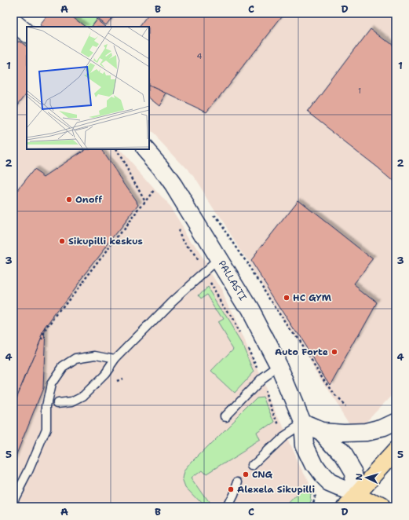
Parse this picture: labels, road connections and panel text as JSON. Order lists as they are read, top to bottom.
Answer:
{
  "streets": {
    "street": ["PALLASTI"]
  },
  "places": [
    "Onoff",
    "Sikupilli keskus",
    "HC GYM",
    "Auto Forte",
    "CNG",
    "Alexela Sikupilli"
  ],
  "house_numbers": ["4", "1"],
  "north": "left",
  "grid": {
    "columns": [
      "A",
      "B",
      "C",
      "D"
    ],
    "rows": [
      "1",
      "2",
      "3",
      "4",
      "5"
    ]
  }
}
